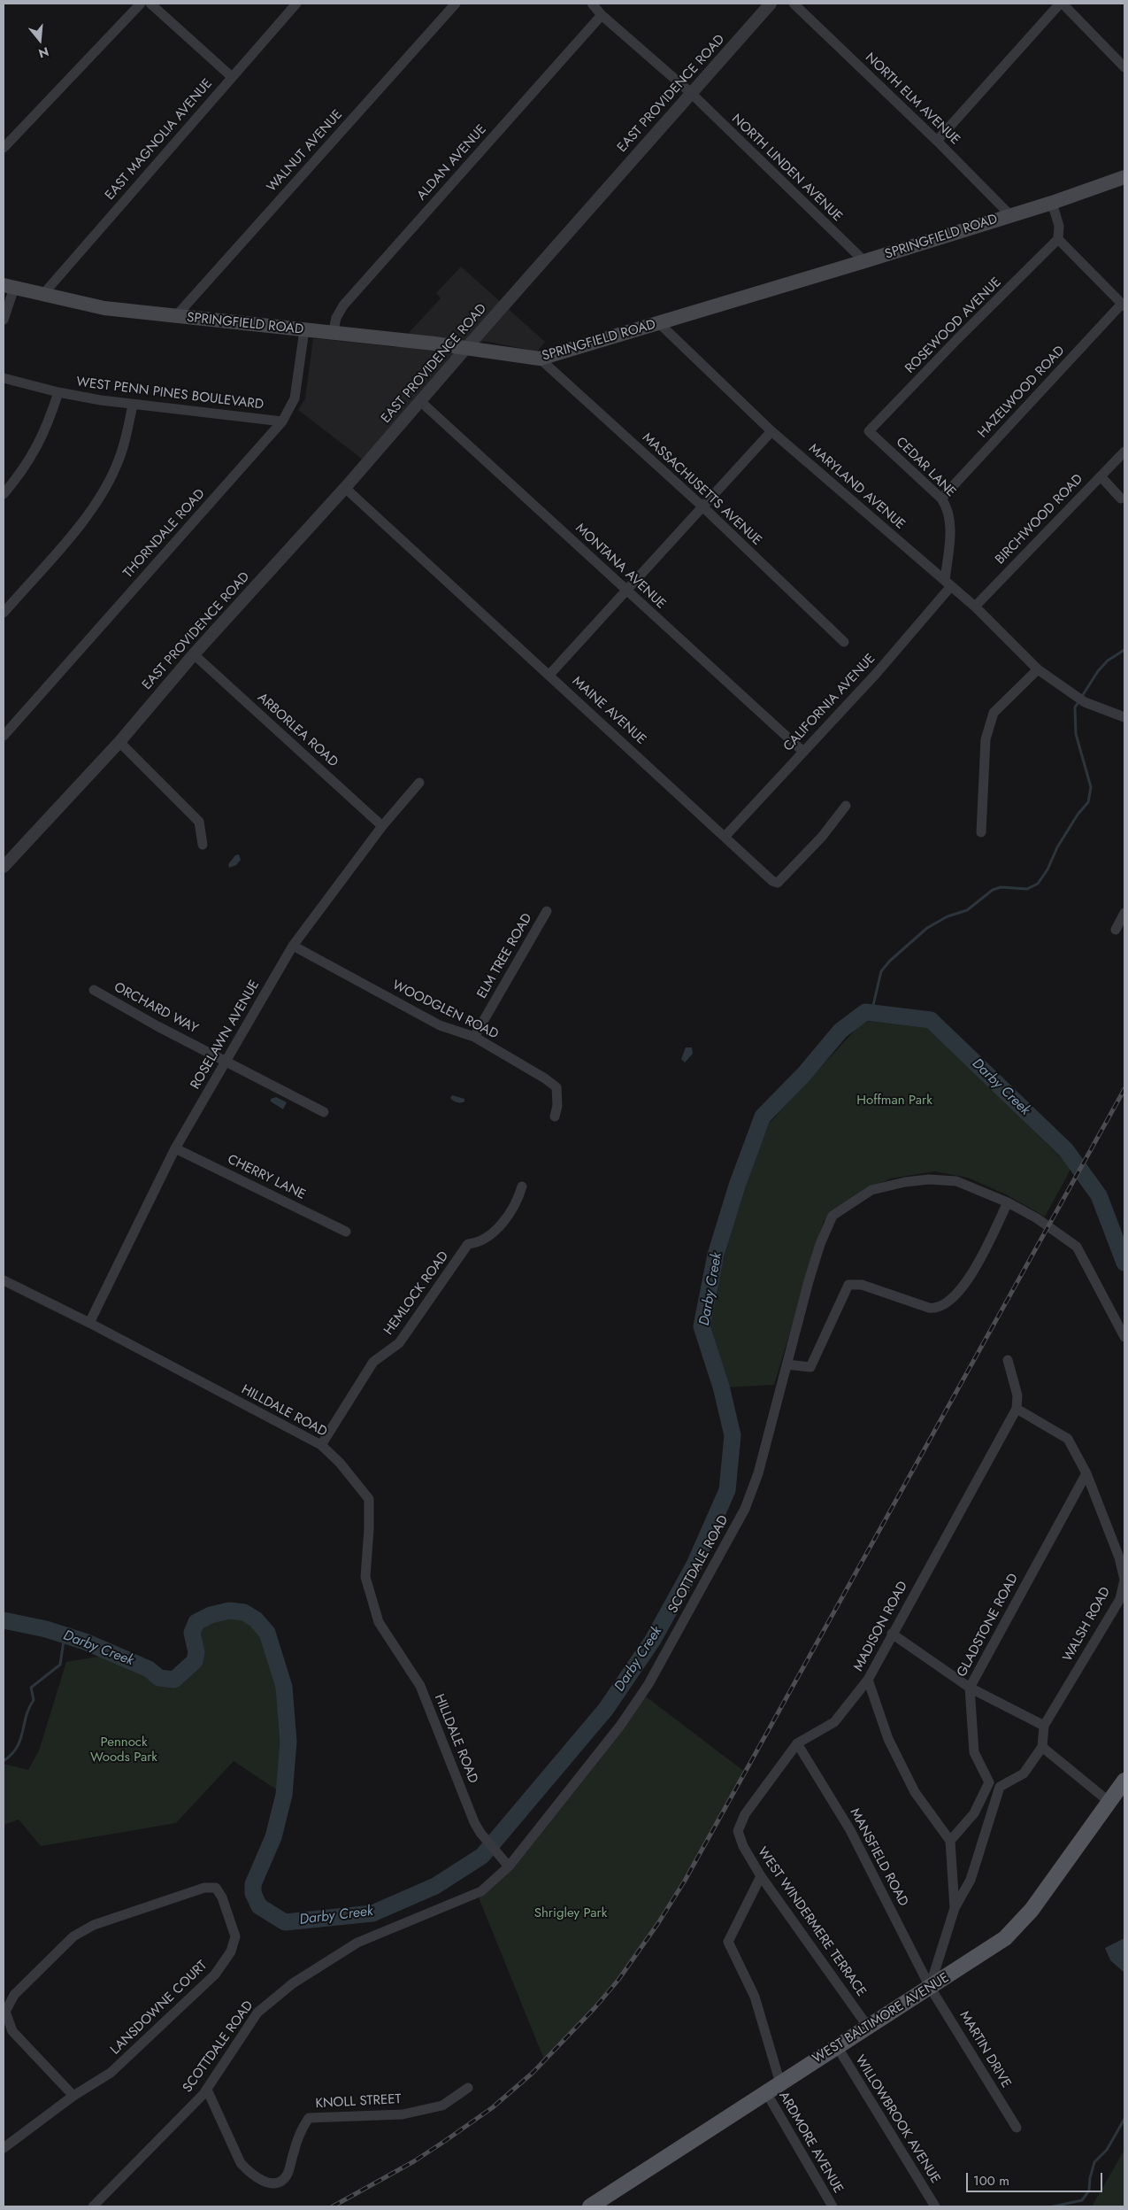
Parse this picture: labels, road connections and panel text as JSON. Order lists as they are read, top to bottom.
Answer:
{
  "streets": {
    "main road": ["SPRINGFIELD ROAD", "WEST BALTIMORE AVENUE"],
    "street": [
      "EAST PROVIDENCE ROAD",
      "NORTH ELM AVENUE",
      "EAST MAGNOLIA AVENUE",
      "WALNUT AVENUE",
      "ALDAN AVENUE",
      "NORTH LINDEN AVENUE",
      "ROSEWOOD AVENUE",
      "HAZELWOOD ROAD",
      "WEST PENN PINES BOULEVARD",
      "CEDAR LANE",
      "MARYLAND AVENUE",
      "MASSACHUSETTS AVENUE",
      "BIRCHWOOD ROAD",
      "THORNDALE ROAD",
      "MONTANA AVENUE",
      "CALIFORNIA AVENUE",
      "MAINE AVENUE",
      "ARBORLEA ROAD",
      "ELM TREE ROAD",
      "ORCHARD WAY",
      "WOODGLEN ROAD",
      "ROSELAWN AVENUE",
      "CHERRY LANE",
      "HEMLOCK ROAD",
      "HILLDALE ROAD",
      "SCOTTDALE ROAD",
      "WALSH ROAD",
      "GLADSTONE ROAD",
      "MADISON ROAD",
      "MANSFIELD ROAD",
      "WEST WINDERMERE TERRACE",
      "LANSDOWNE COURT",
      "MARTIN DRIVE",
      "KNOLL STREET",
      "WILLOWBROOK AVENUE",
      "ARDMORE AVENUE"
    ]
  },
  "crossings": [
    ["EAST PROVIDENCE ROAD", "NORTH LINDEN AVENUE"],
    ["EAST PROVIDENCE ROAD", "SPRINGFIELD ROAD"],
    ["EAST PROVIDENCE ROAD", "MONTANA AVENUE"],
    ["EAST PROVIDENCE ROAD", "MAINE AVENUE"],
    ["EAST PROVIDENCE ROAD", "ARBORLEA ROAD"],
    ["NORTH ELM AVENUE", "SPRINGFIELD ROAD"],
    ["EAST MAGNOLIA AVENUE", "SPRINGFIELD ROAD"],
    ["WALNUT AVENUE", "SPRINGFIELD ROAD"],
    ["ALDAN AVENUE", "NORTH LINDEN AVENUE"],
    ["ALDAN AVENUE", "SPRINGFIELD ROAD"],
    ["NORTH LINDEN AVENUE", "SPRINGFIELD ROAD"],
    ["SPRINGFIELD ROAD", "MARYLAND AVENUE"],
    ["SPRINGFIELD ROAD", "MASSACHUSETTS AVENUE"],
    ["SPRINGFIELD ROAD", "THORNDALE ROAD"],
    ["ROSEWOOD AVENUE", "CEDAR LANE"],
    ["HAZELWOOD ROAD", "CEDAR LANE"],
    ["WEST PENN PINES BOULEVARD", "THORNDALE ROAD"],
    ["CEDAR LANE", "MARYLAND AVENUE"],
    ["CEDAR LANE", "CALIFORNIA AVENUE"],
    ["MARYLAND AVENUE", "BIRCHWOOD ROAD"],
    ["MARYLAND AVENUE", "CALIFORNIA AVENUE"],
    ["MONTANA AVENUE", "CALIFORNIA AVENUE"],
    ["CALIFORNIA AVENUE", "MAINE AVENUE"],
    ["ARBORLEA ROAD", "ROSELAWN AVENUE"],
    ["ELM TREE ROAD", "WOODGLEN ROAD"],
    ["ORCHARD WAY", "ROSELAWN AVENUE"],
    ["WOODGLEN ROAD", "ROSELAWN AVENUE"],
    ["ROSELAWN AVENUE", "CHERRY LANE"],
    ["ROSELAWN AVENUE", "HILLDALE ROAD"],
    ["HEMLOCK ROAD", "HILLDALE ROAD"],
    ["HILLDALE ROAD", "SCOTTDALE ROAD"],
    ["SCOTTDALE ROAD", "KNOLL STREET"],
    ["WALSH ROAD", "GLADSTONE ROAD"],
    ["WALSH ROAD", "MADISON ROAD"],
    ["MADISON ROAD", "MANSFIELD ROAD"],
    ["MADISON ROAD", "WEST WINDERMERE TERRACE"],
    ["MANSFIELD ROAD", "WEST BALTIMORE AVENUE"],
    ["MANSFIELD ROAD", "MARTIN DRIVE"],
    ["WEST WINDERMERE TERRACE", "WEST BALTIMORE AVENUE"],
    ["WEST BALTIMORE AVENUE", "MARTIN DRIVE"],
    ["WEST BALTIMORE AVENUE", "WILLOWBROOK AVENUE"],
    ["WEST BALTIMORE AVENUE", "ARDMORE AVENUE"]
  ],
  "water": ["Darby Creek"],
  "parks": ["Hoffman Park", "Pennock Woods Park", "Shrigley Park"],
  "scale_bar": "100 m",
  "north": "bottom"
}
